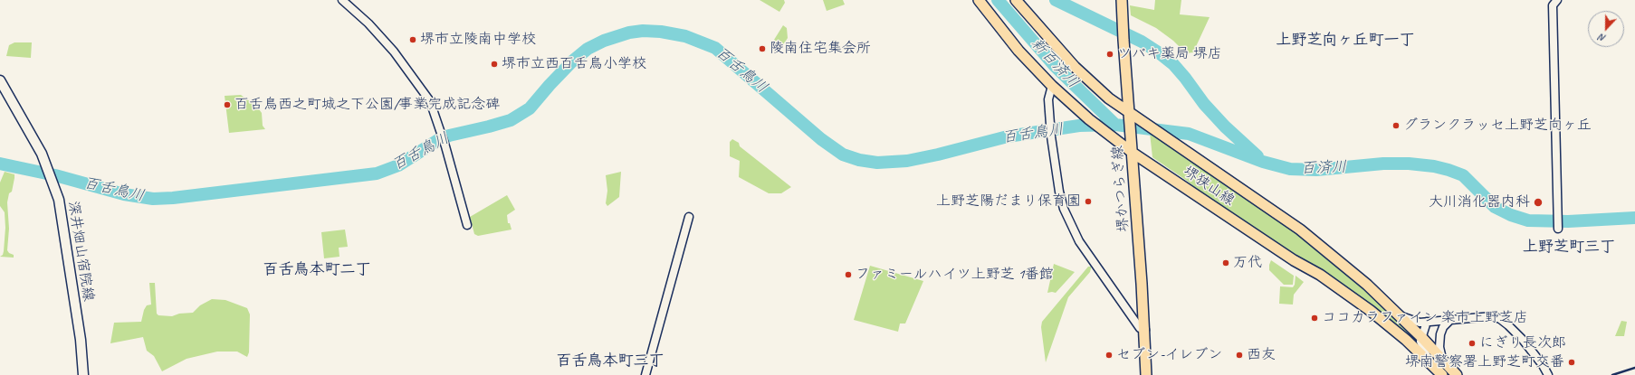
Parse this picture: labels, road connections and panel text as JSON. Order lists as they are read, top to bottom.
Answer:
{
  "streets": {
    "main road": ["堺狭山線", "堺かつらぎ線", "深井畑山宿院線"]
  },
  "crossings": [
    ["堺狭山線", "堺かつらぎ線"]
  ],
  "districts": [
    "上野芝向ヶ丘町一丁",
    "上野芝町三丁",
    "百舌鳥本町二丁",
    "百舌鳥本町三丁"
  ],
  "water": ["新百済川", "百舌鳥川", "百済川"],
  "places": [
    "堺市立陵南中学校",
    "陵南住宅集会所",
    "ツバキ薬局 堺店",
    "堺市立西百舌鳥小学校",
    "百舌鳥西之町城之下公園/事業完成記念碑",
    "グランクラッセ上野芝向ヶ丘",
    "上野芝陽だまり保育園",
    "大川消化器内科",
    "万代",
    "ファミールハイツ上野芝 1番館",
    "ココカラファイン 楽市上野芝店",
    "にぎり長次郎",
    "セブン-イレブン",
    "西友",
    "堺南警察署上野芝町交番"
  ],
  "north": "bottom"
}
